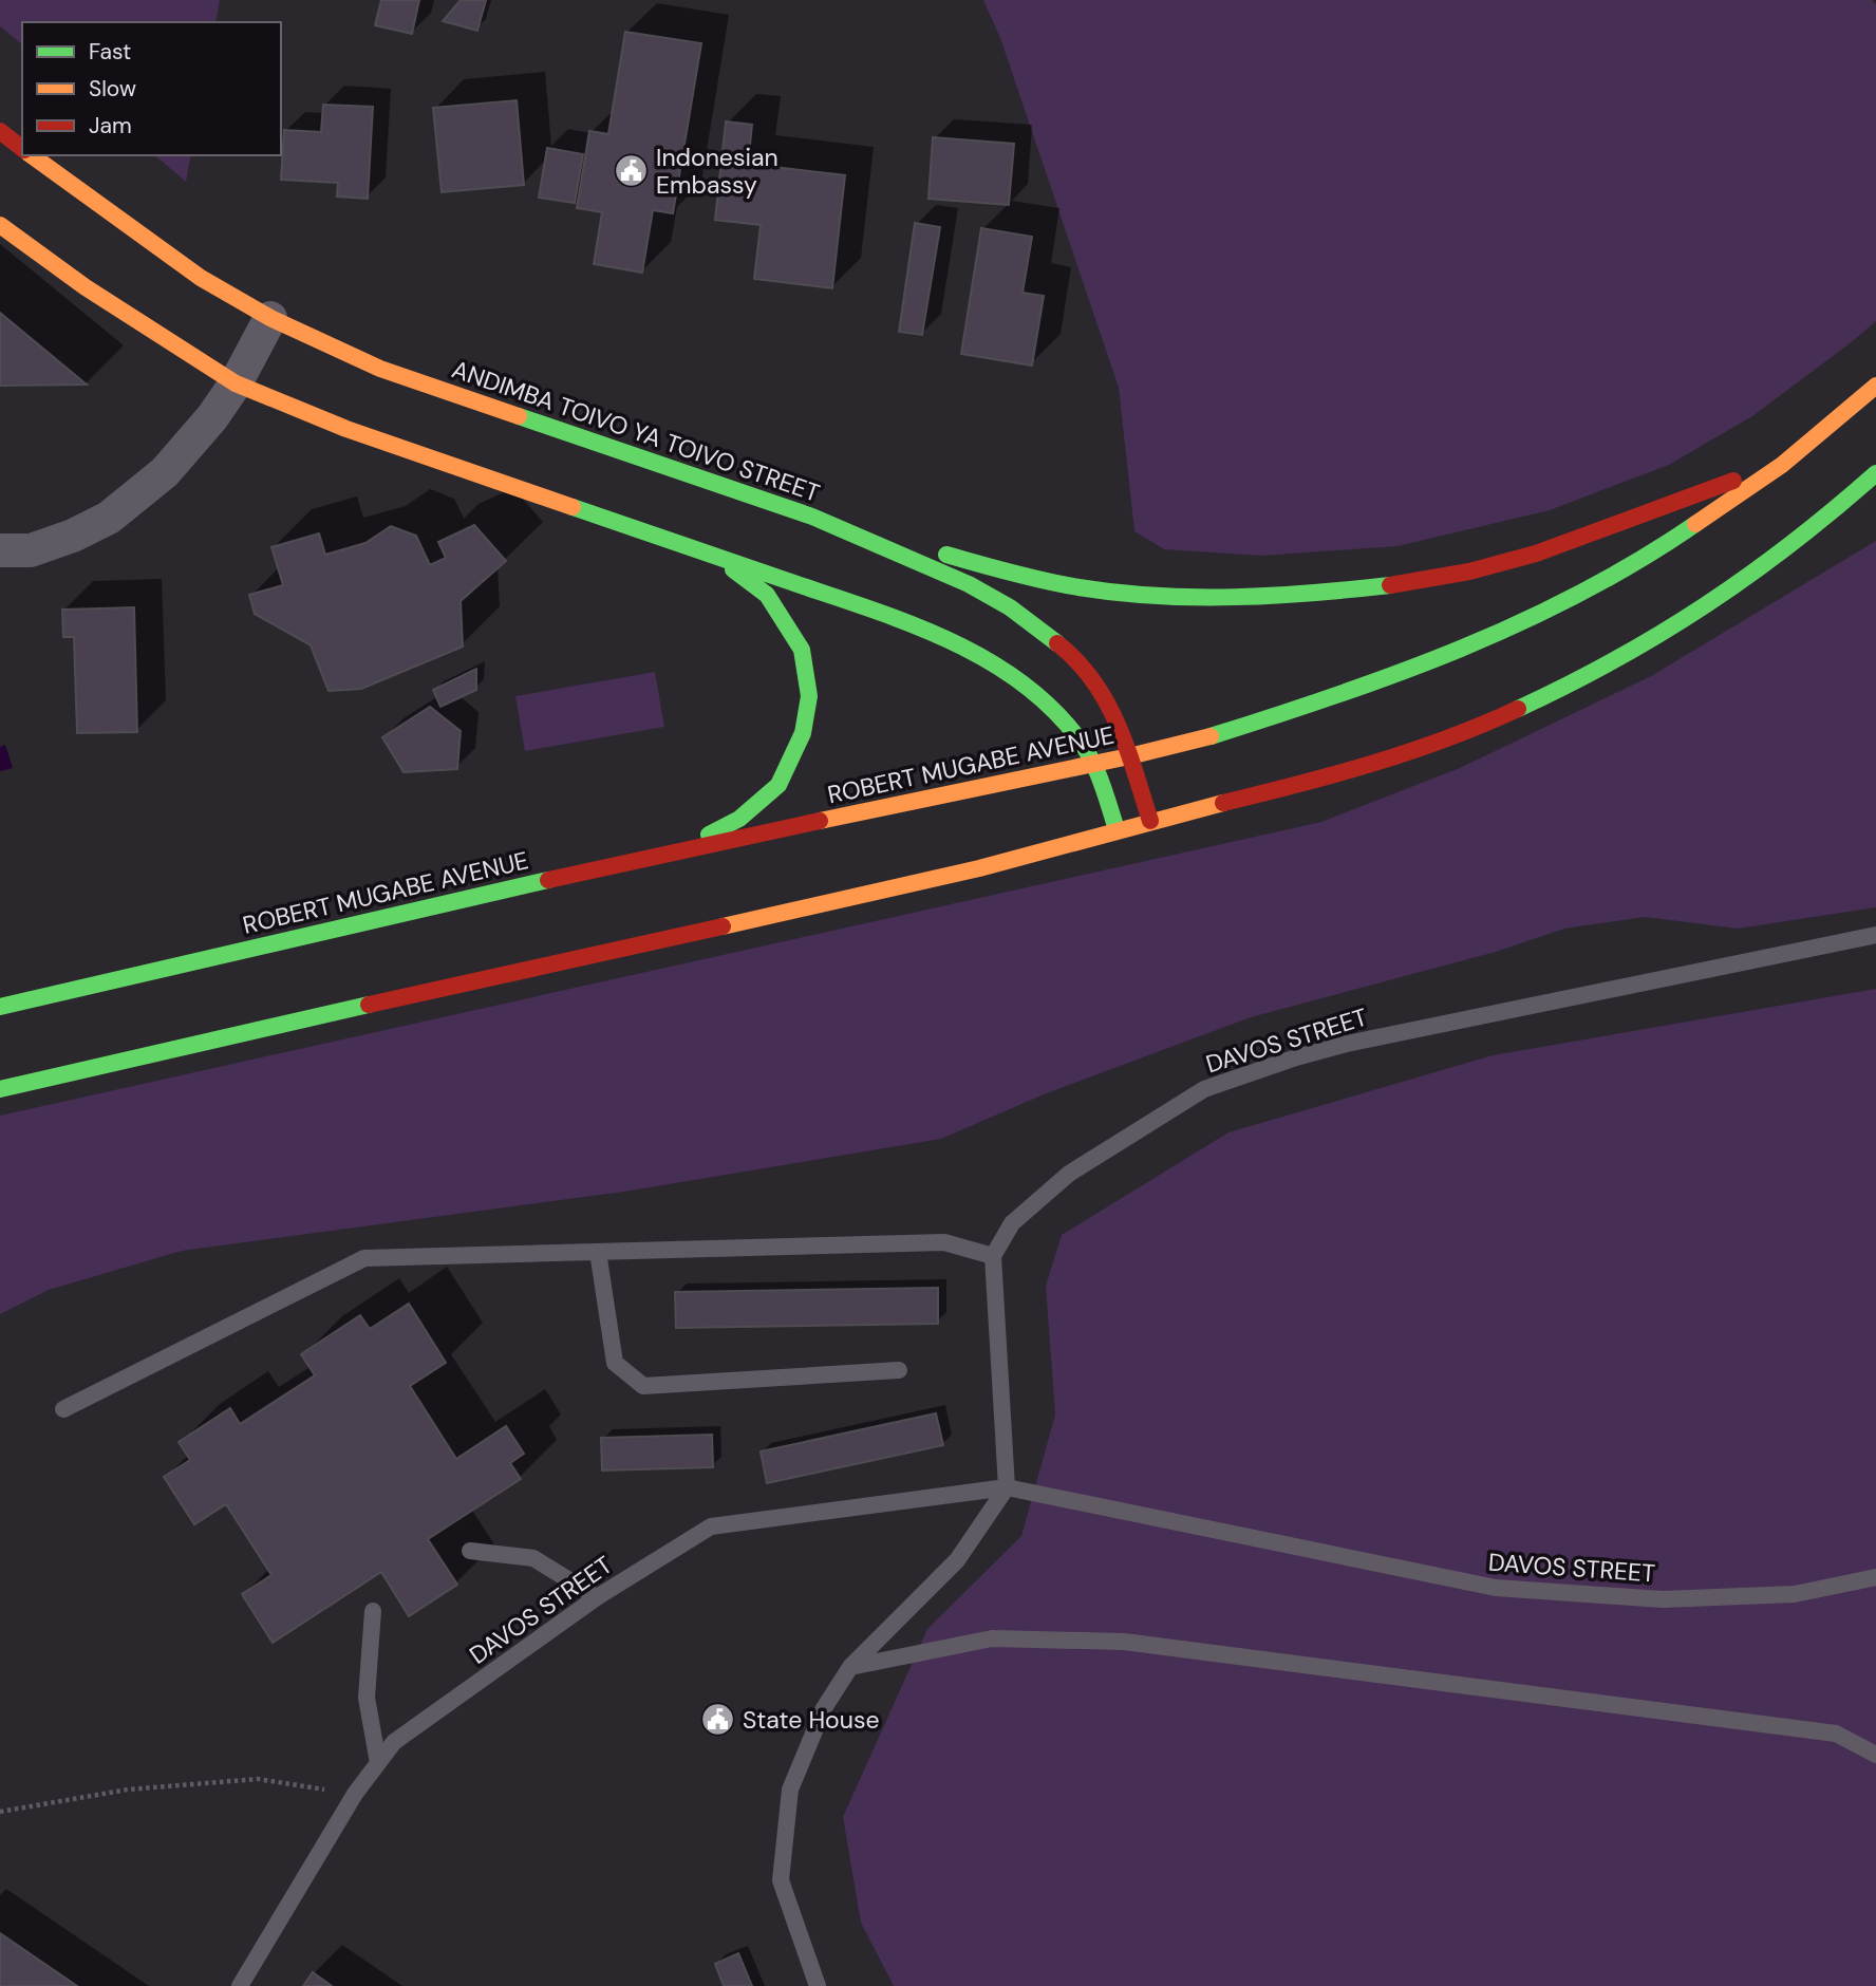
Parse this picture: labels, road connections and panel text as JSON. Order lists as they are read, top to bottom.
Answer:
{
  "streets": {
    "main road": ["ANDIMBA TOIVO YA TOIVO STREET", "ROBERT MUGABE AVENUE"],
    "lane": ["DAVOS STREET"]
  },
  "crossings": [
    ["ANDIMBA TOIVO YA TOIVO STREET", "ROBERT MUGABE AVENUE"]
  ],
  "places": {
    "public building": ["Indonesian Embassy", "State House"]
  },
  "legend": ["Fast", "Slow", "Jam"]
}
